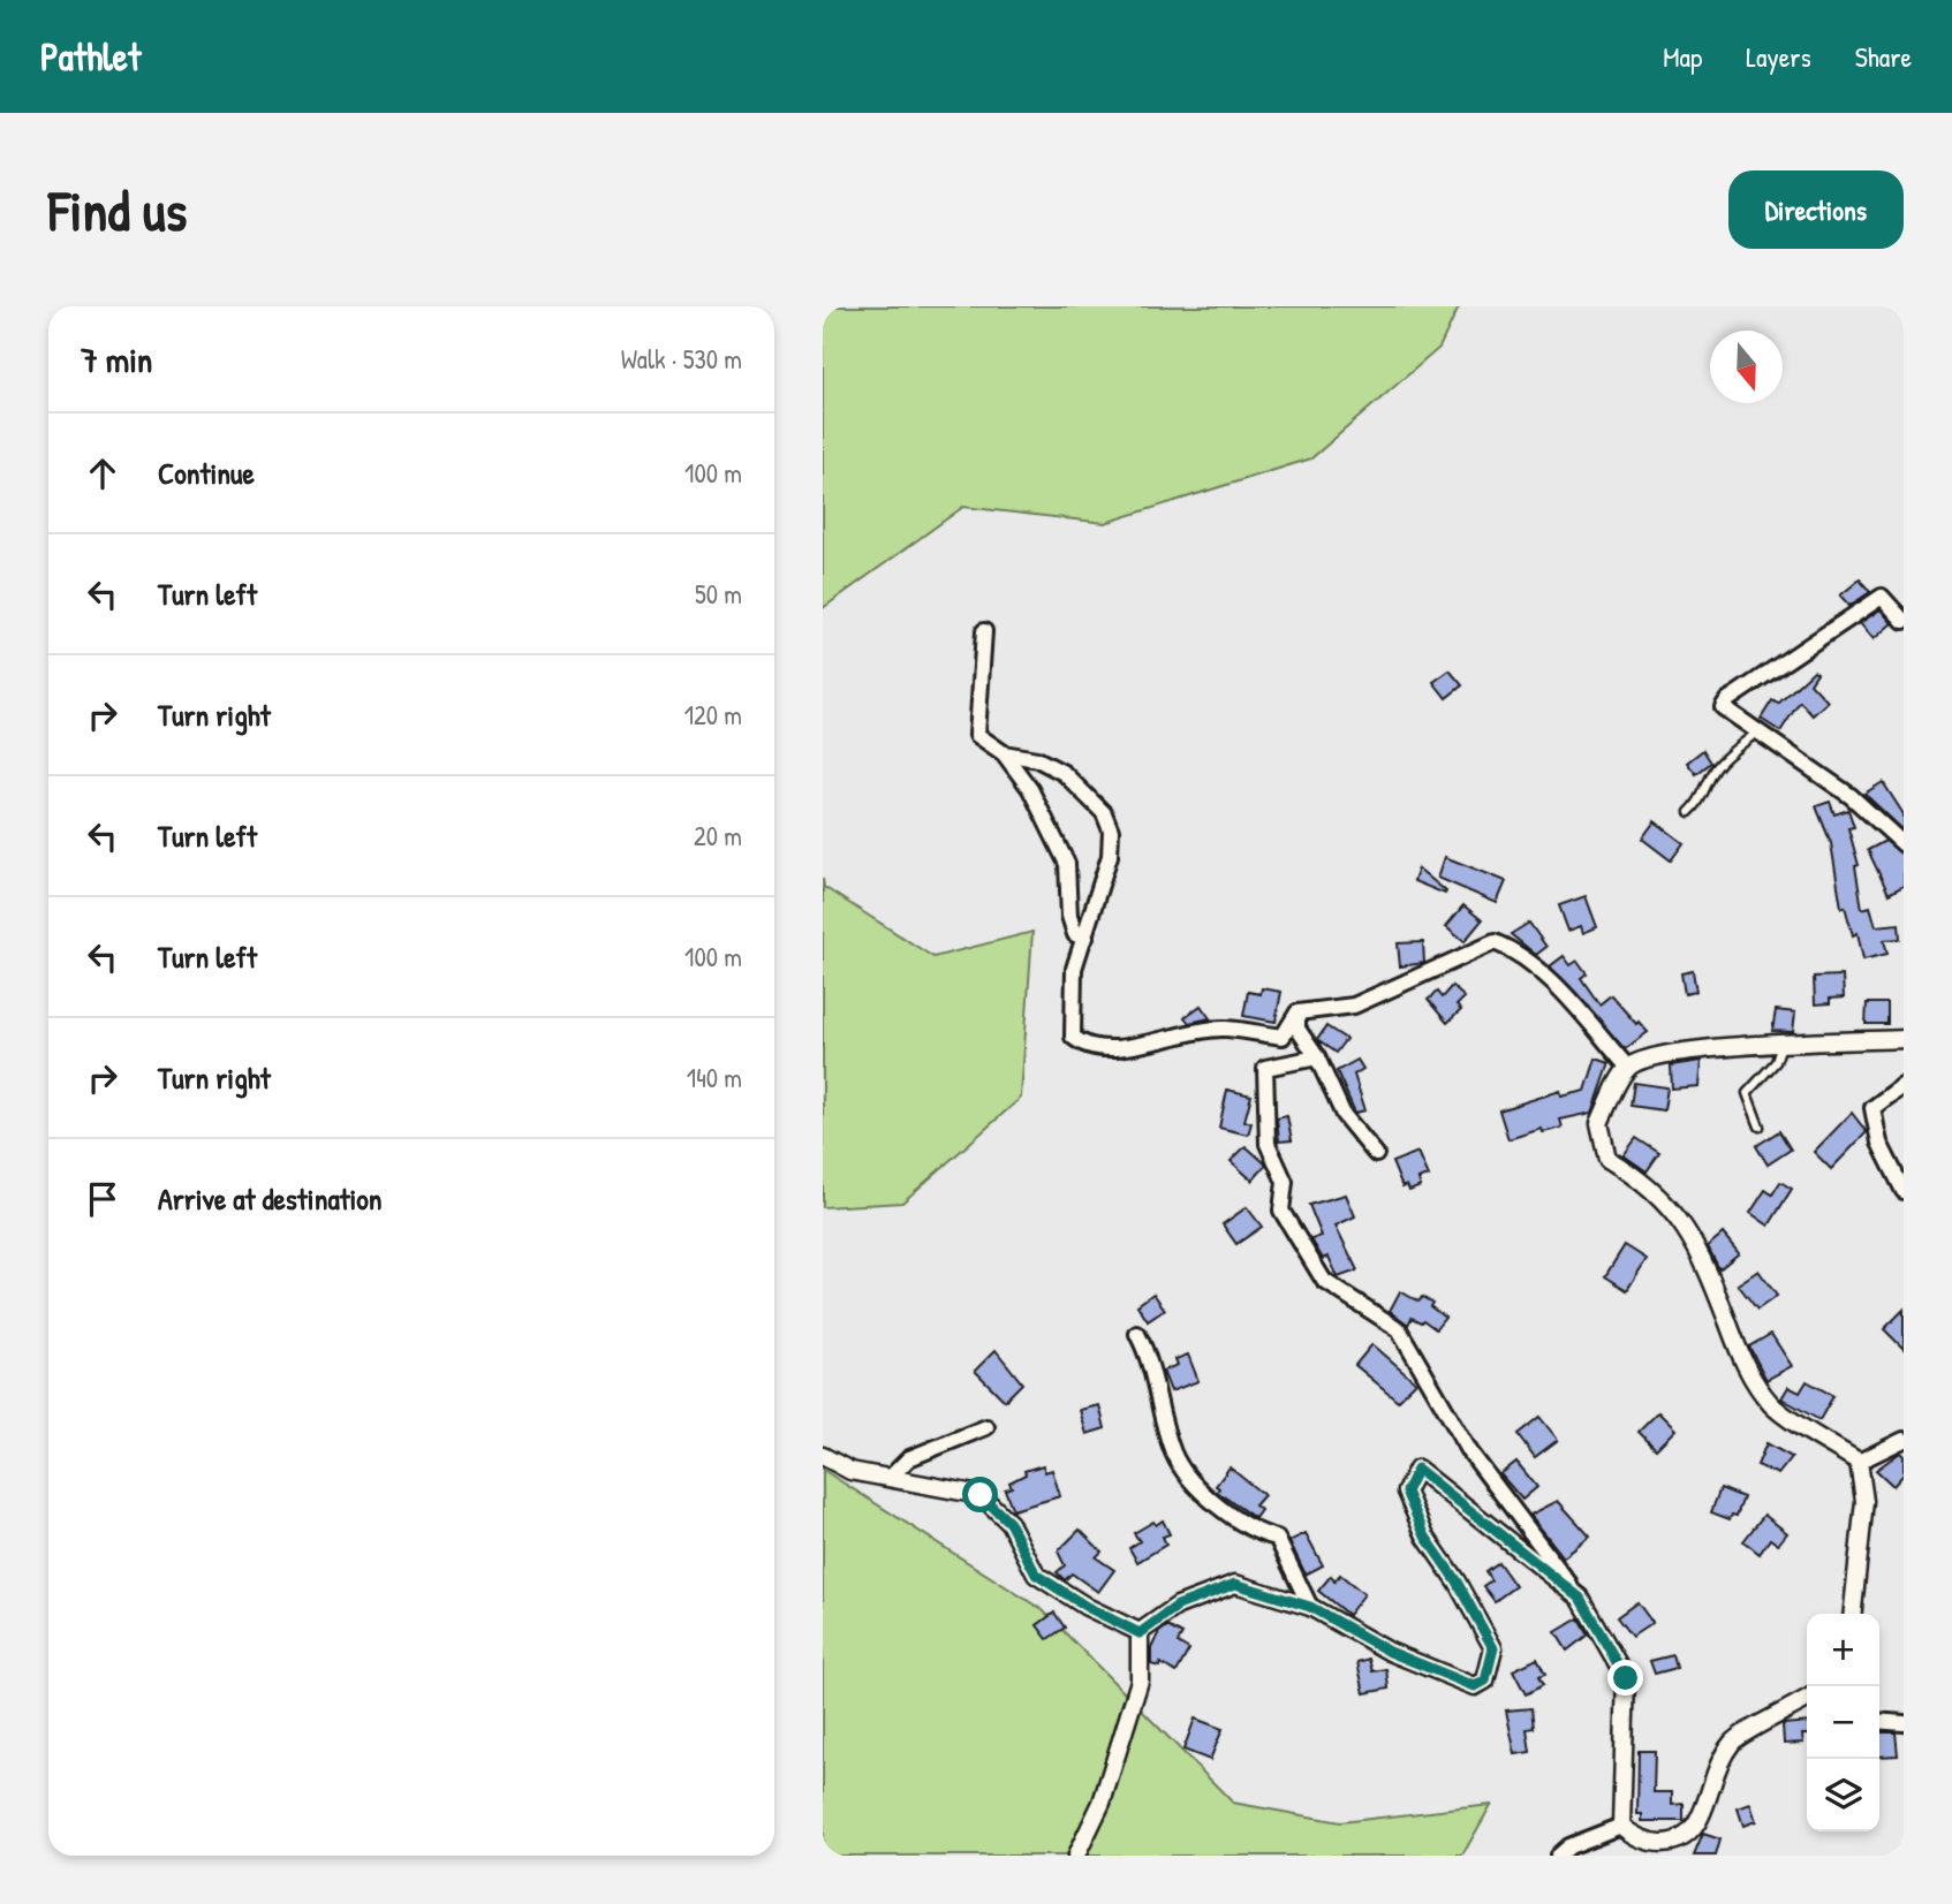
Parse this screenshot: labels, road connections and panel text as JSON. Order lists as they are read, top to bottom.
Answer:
{
  "north": "bottom",
  "page": {
    "header": "Pathlet",
    "nav": ["Map", "Layers", "Share"],
    "buttons": "Directions",
    "title": "Find us",
    "heading": ["7 min", "Walk · 530 m"],
    "list": [
      ["Continue", "100 m"],
      ["Turn left", "50 m"],
      ["Turn right", "120 m"],
      ["Turn left", "20 m"],
      ["Turn left", "100 m"],
      ["Turn right", "140 m"],
      "Arrive at destination"
    ],
    "map_buttons": ["+", "−"]
  }
}
